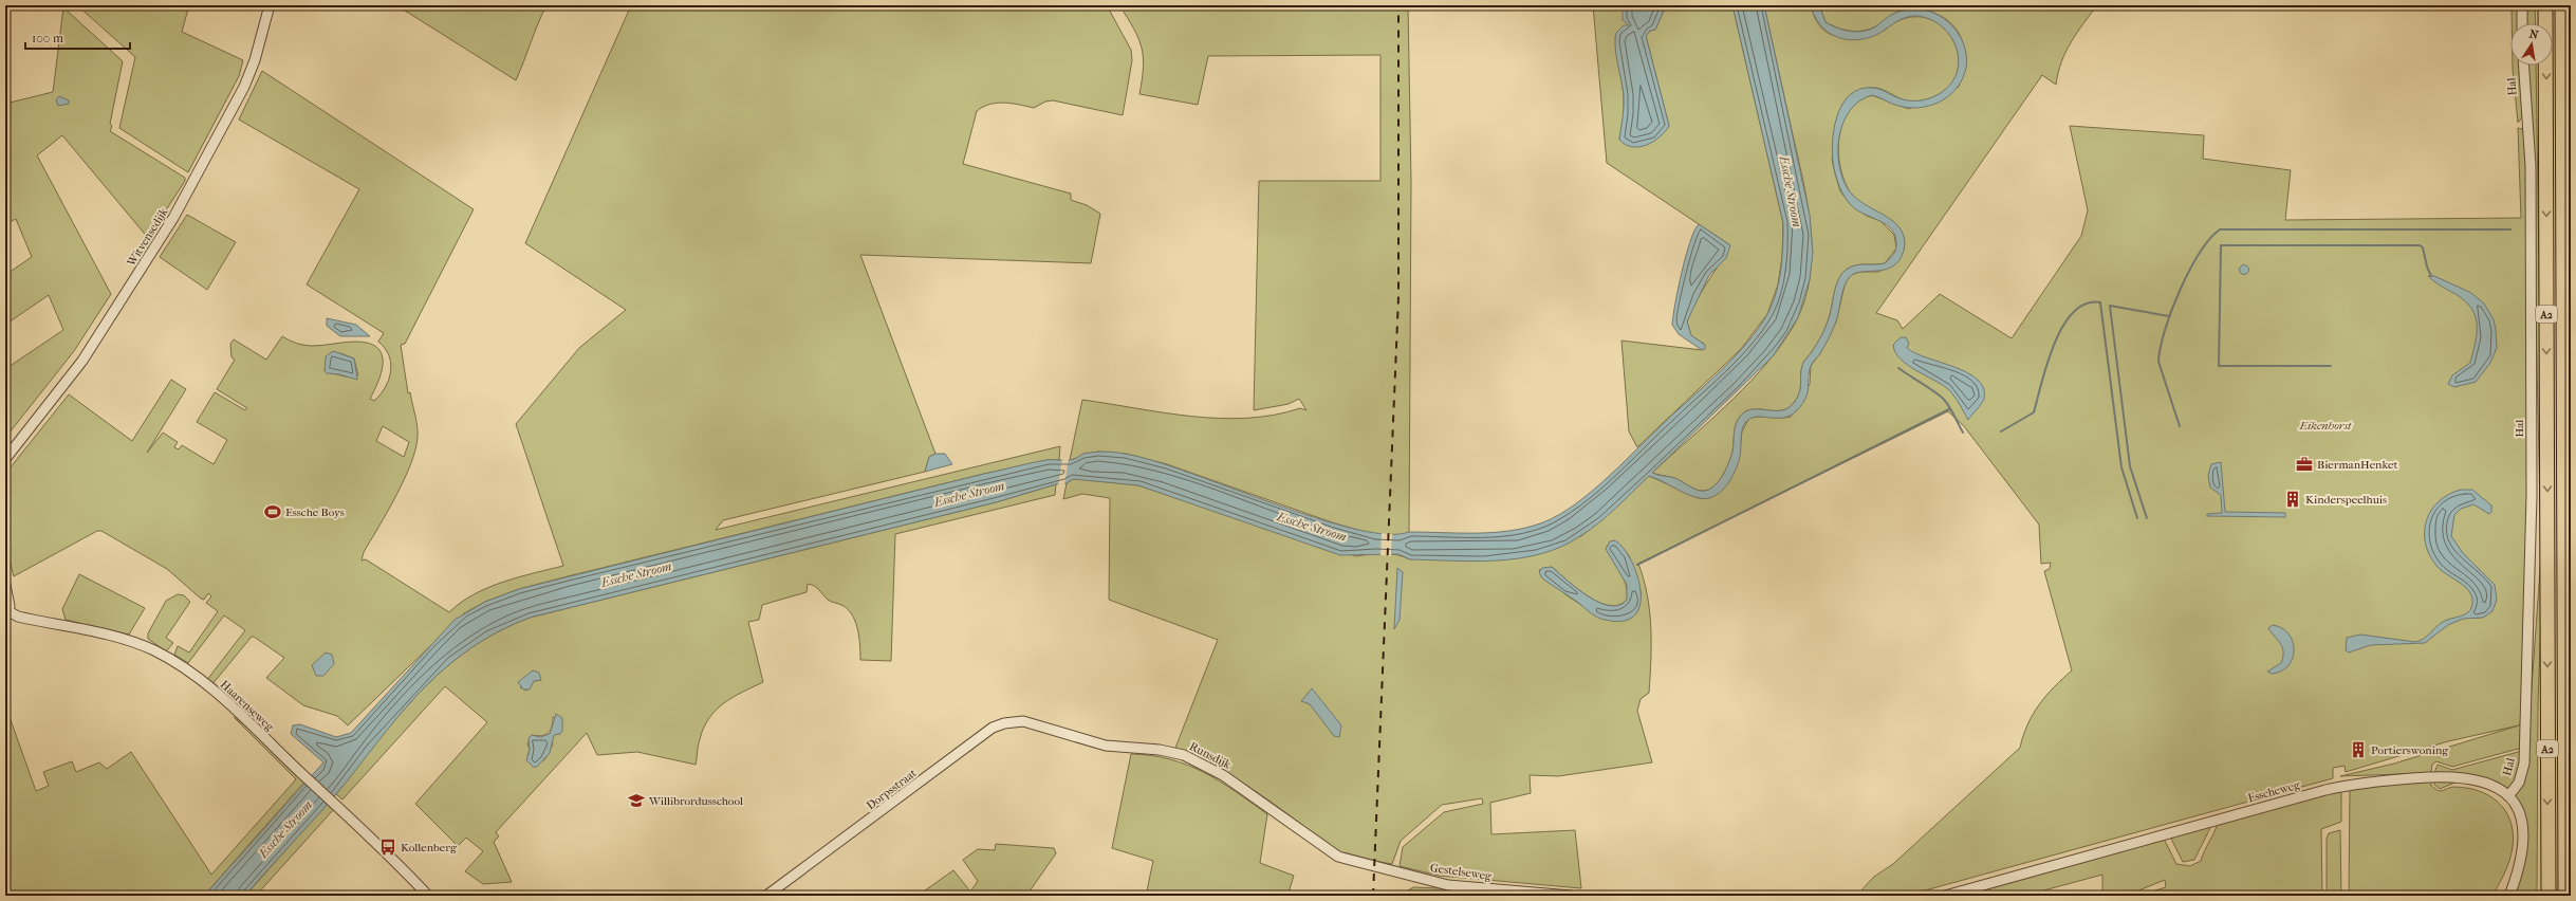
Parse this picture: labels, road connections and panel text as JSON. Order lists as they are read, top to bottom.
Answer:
{
  "streets": {
    "highway": ["A2"],
    "street": [
      "Hal",
      "Witvensedijk",
      "Haarenseweg",
      "Runsdijk",
      "Dorpsstraat",
      "Esscheweg",
      "Gestelseweg"
    ]
  },
  "crossings": [
    ["Hal", "Esscheweg"],
    ["Runsdijk", "Dorpsstraat"],
    ["Runsdijk", "Gestelseweg"]
  ],
  "water": ["Essche Stroom"],
  "parks": ["Eikenhorst"],
  "places": {
    "office": ["BiermanHenket"],
    "building": ["Kinderspeelhuis", "Portierswoning"],
    "sports": ["Essche Boys"],
    "school or university": ["Willibrordusschool"],
    "bus stop": ["Kollenberg"]
  },
  "scale_bar": "100 m",
  "north": "top"
}
